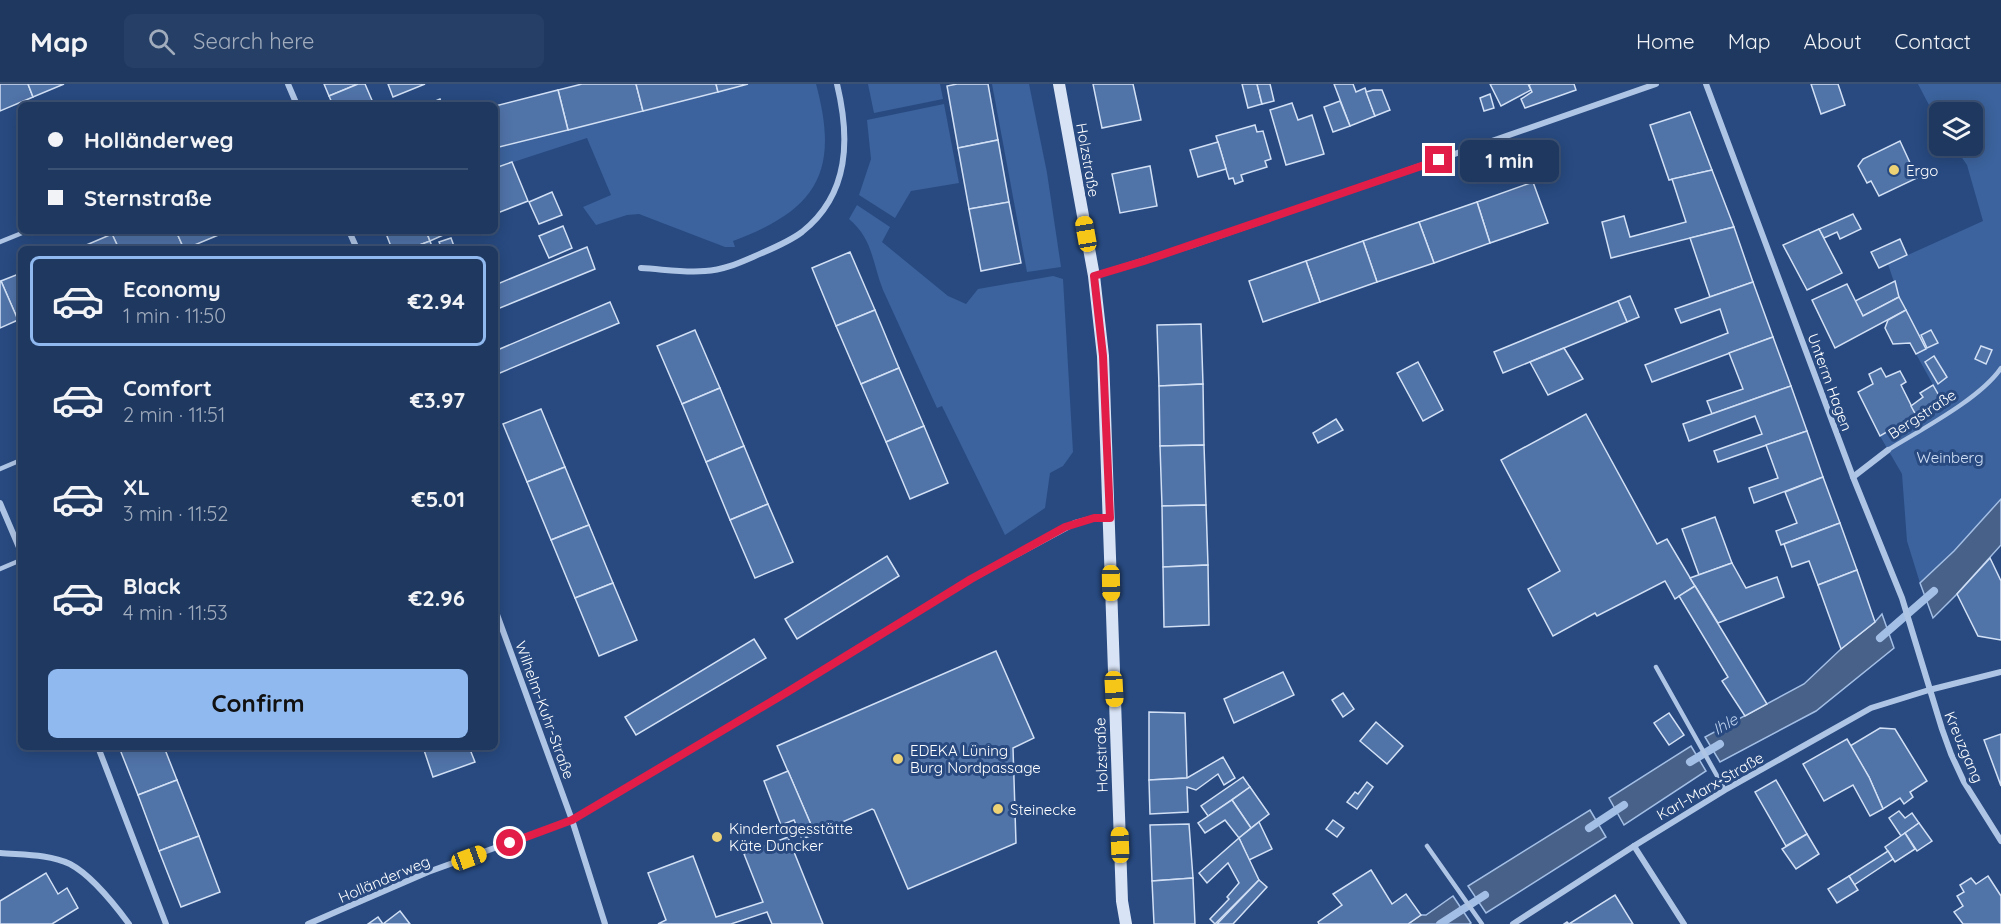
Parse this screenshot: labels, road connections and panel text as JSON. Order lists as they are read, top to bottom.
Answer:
{
  "streets": {
    "street": [
      "Holzstraße",
      "Unterm Hagen",
      "Bergstraße",
      "Wilhelm-Kuhr-Straße",
      "Kreuzgang",
      "Karl-Marx-Straße",
      "Holländerweg"
    ]
  },
  "crossings": [
    ["Holzstraße", "Holländerweg"],
    ["Unterm Hagen", "Bergstraße"],
    ["Unterm Hagen", "Kreuzgang"],
    ["Unterm Hagen", "Karl-Marx-Straße"],
    ["Wilhelm-Kuhr-Straße", "Holländerweg"],
    ["Kreuzgang", "Karl-Marx-Straße"]
  ],
  "water": ["Ihle"],
  "parks": ["Weinberg"],
  "places": [
    "Ergo",
    "EDEKA Lüning Burg Nordpassage",
    "Steinecke",
    "Kindertagesstätte Käte Duncker"
  ],
  "page": {
    "header": "Map",
    "search": "Search here",
    "nav": [
      "Home",
      "Map",
      "About",
      "Contact"
    ],
    "banner": ["Holländerweg", "Sternstraße"],
    "bubble": "1 min",
    "list": [
      {
        "name": "Economy",
        "note": "1 min · 11:50",
        "value": "€2.94"
      },
      {
        "name": "Comfort",
        "note": "2 min · 11:51",
        "value": "€3.97"
      },
      {
        "name": "XL",
        "note": "3 min · 11:52",
        "value": "€5.01"
      },
      {
        "name": "Black",
        "note": "4 min · 11:53",
        "value": "€2.96"
      }
    ],
    "buttons": "Confirm"
  }
}
